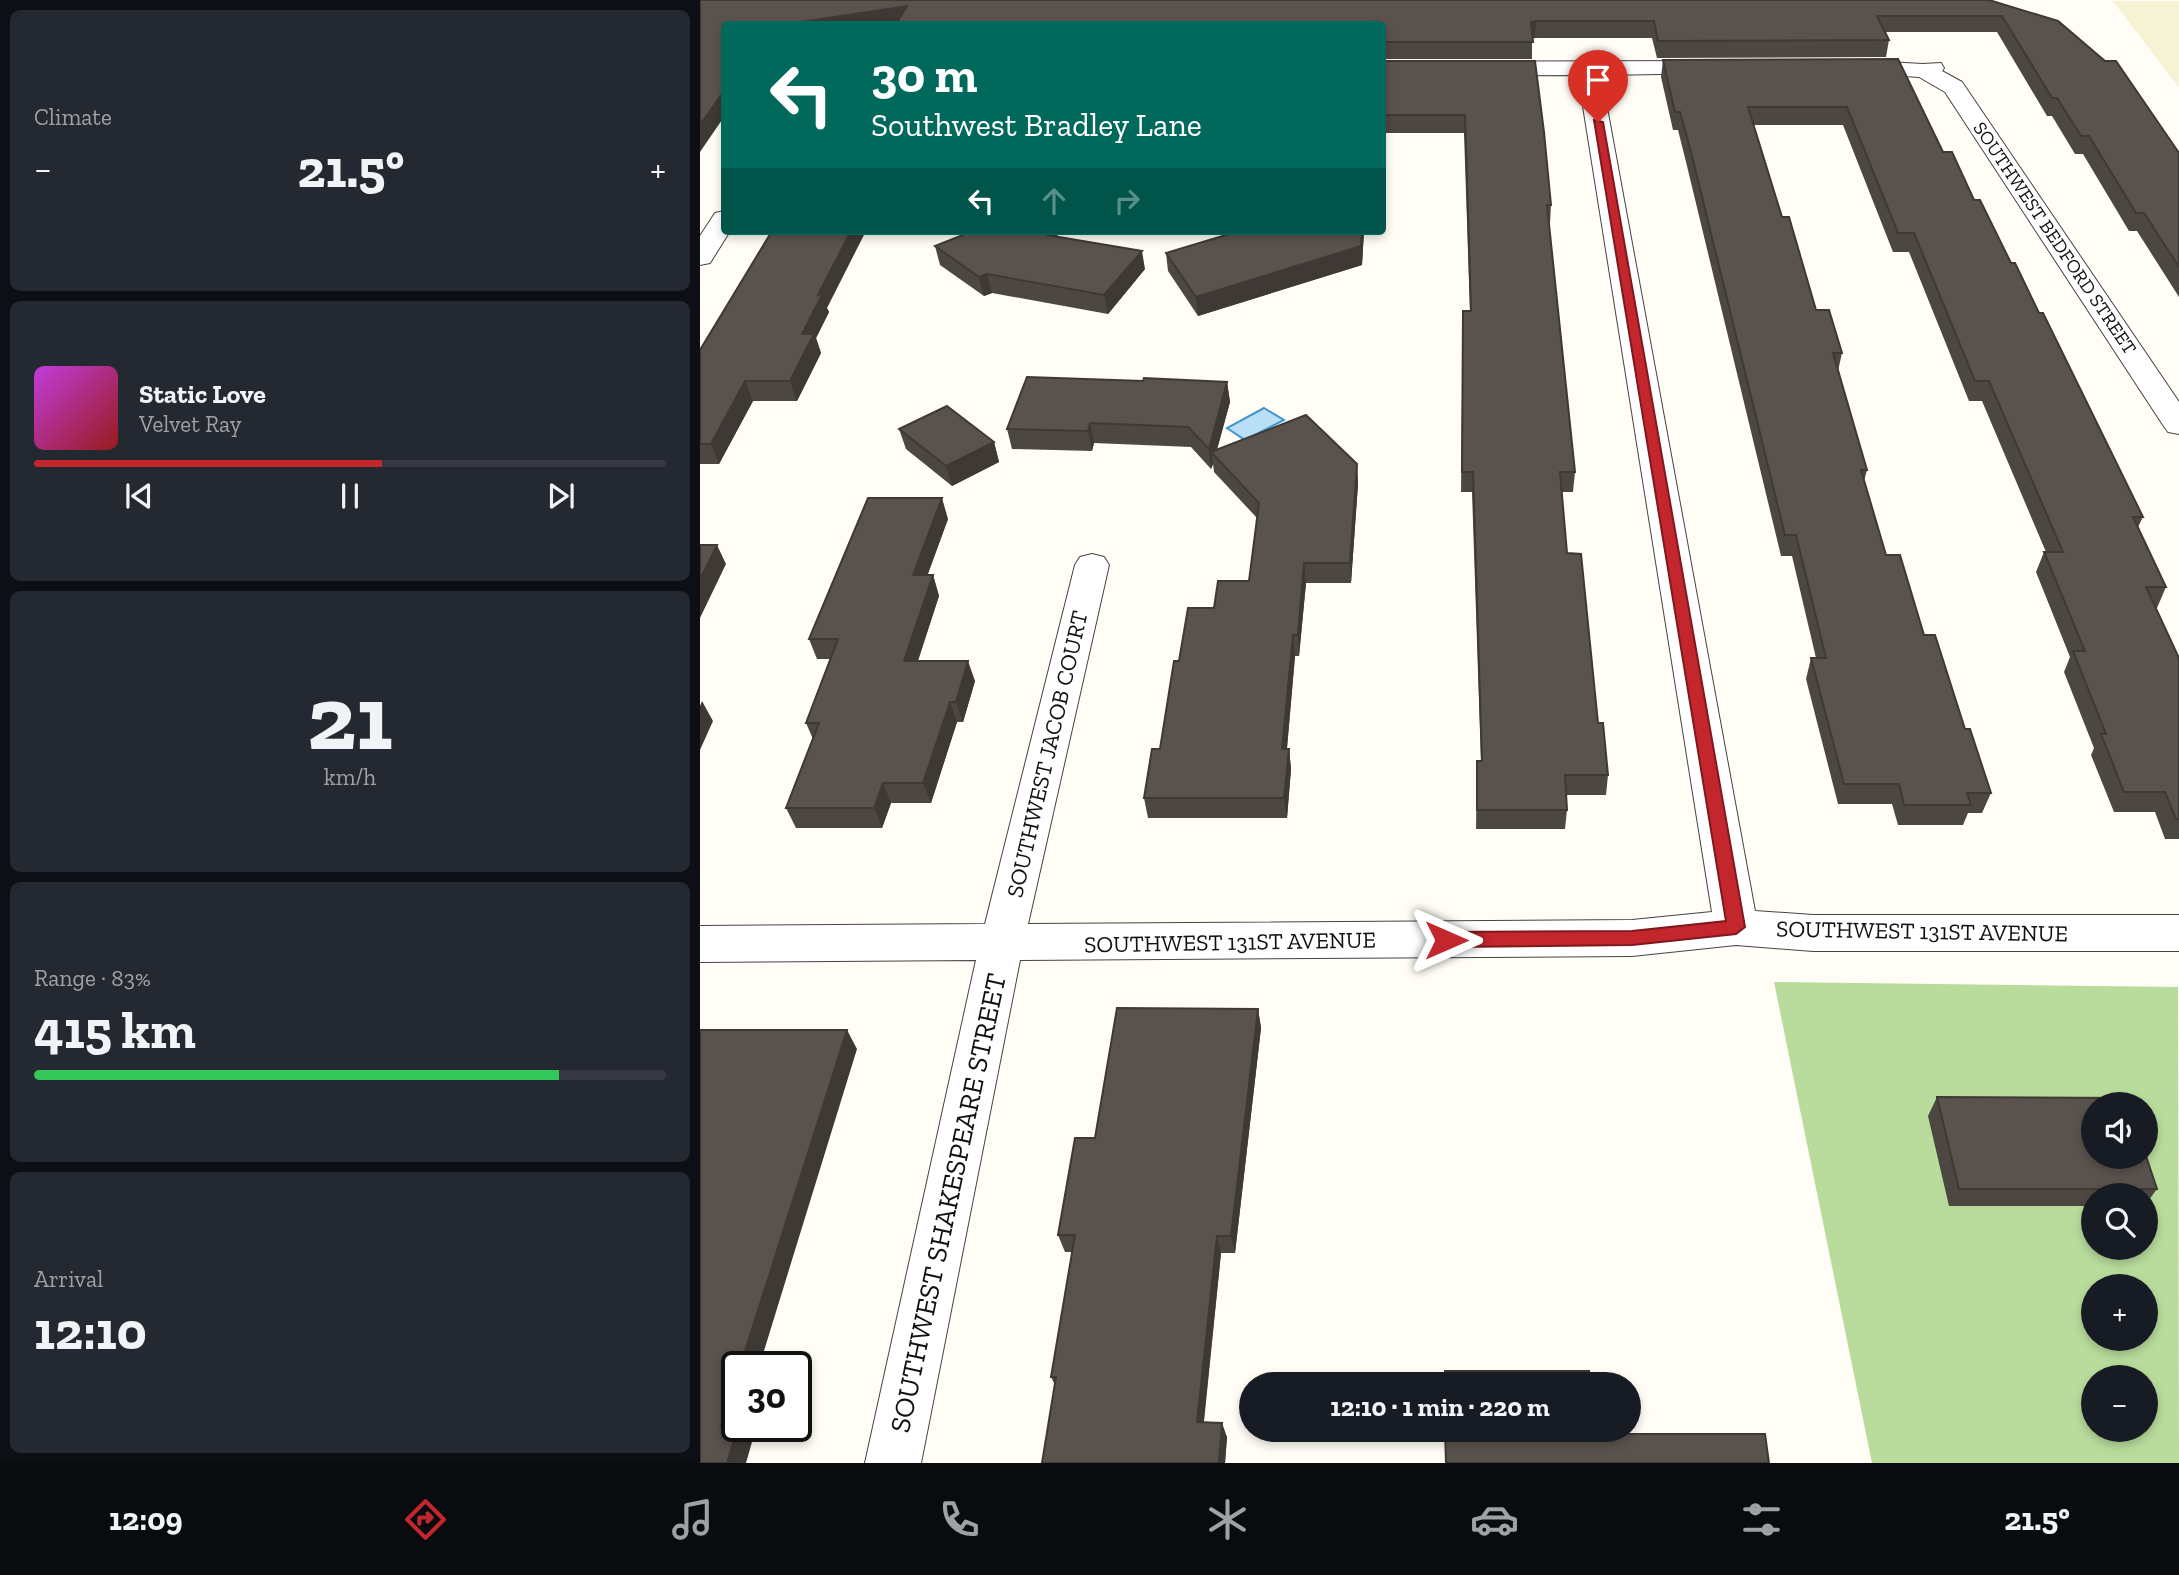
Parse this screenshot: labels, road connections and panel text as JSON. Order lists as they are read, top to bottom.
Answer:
{
  "streets": {
    "street": [
      "SOUTHWEST BEDFORD STREET",
      "SOUTHWEST JACOB COURT",
      "SOUTHWEST 131ST AVENUE",
      "SOUTHWEST SHAKESPEARE STREET"
    ]
  },
  "crossings": [
    ["SOUTHWEST JACOB COURT", "SOUTHWEST 131ST AVENUE"],
    ["SOUTHWEST JACOB COURT", "SOUTHWEST SHAKESPEARE STREET"],
    ["SOUTHWEST 131ST AVENUE", "SOUTHWEST SHAKESPEARE STREET"]
  ],
  "page": {
    "tile": [
      "Climate",
      ["21", "km/h"],
      ["Range · 83%", "415 km"],
      ["Arrival", "12:10"]
    ],
    "turn": ["30 m", "Southwest Bradley Lane"],
    "heat": ["−", "21.5°", "+"],
    "song": ["Static Love", "Velvet Ray"],
    "map_buttons": ["+", "−"],
    "limit": "30",
    "trip": "12:10 · 1 min · 220 m",
    "tabs": ["12:09", "21.5°"]
  }
}
